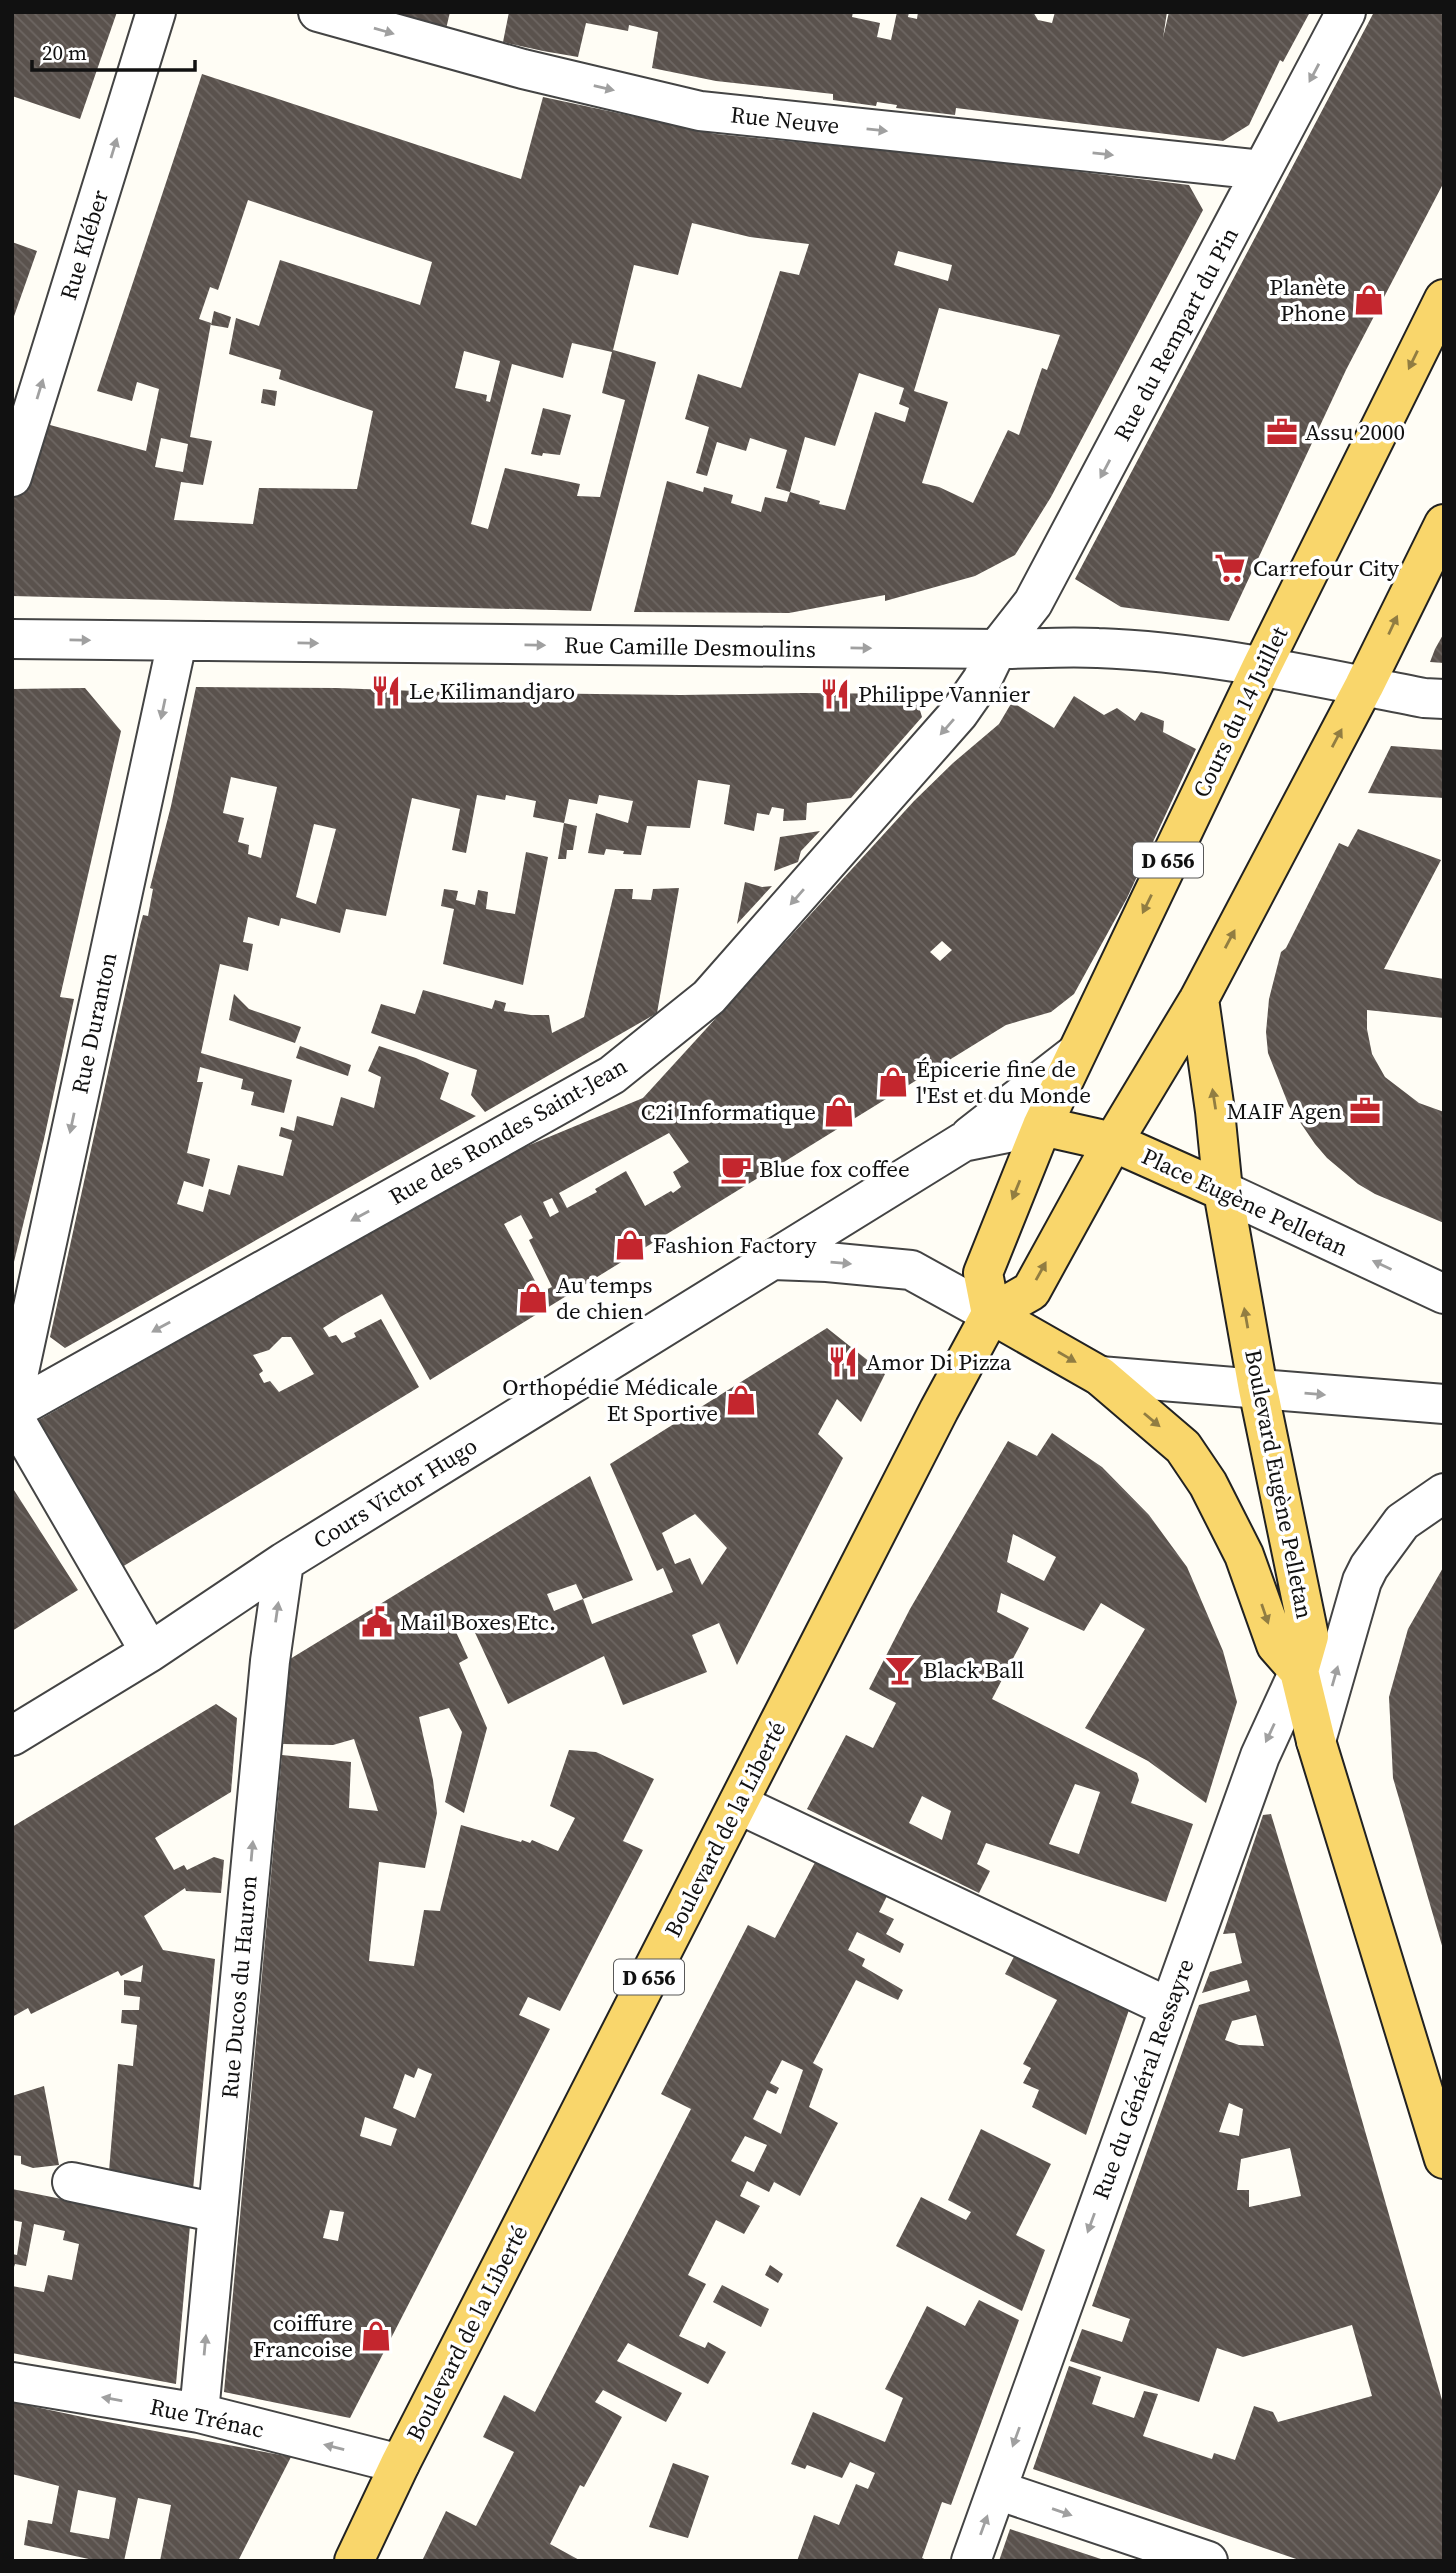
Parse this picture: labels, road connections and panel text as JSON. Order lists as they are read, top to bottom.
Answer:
{
  "streets": {
    "main road": [
      "Cours du 14 Juillet",
      "D 656",
      "Place Eugène Pelletan",
      "Boulevard Eugène Pelletan",
      "Boulevard de la Liberté"
    ],
    "street": [
      "Rue Neuve",
      "Rue Kléber",
      "Rue du Rempart du Pin",
      "Rue Camille Desmoulins",
      "Rue Duranton",
      "Rue des Rondes Saint-Jean",
      "Cours Victor Hugo",
      "Rue Ducos du Hauron",
      "Rue du Général Ressayre",
      "Rue Trénac"
    ]
  },
  "crossings": [
    ["Rue Neuve", "Rue du Rempart du Pin"],
    ["Rue du Rempart du Pin", "Rue Camille Desmoulins"],
    ["Rue du Rempart du Pin", "Rue des Rondes Saint-Jean"],
    ["Rue Camille Desmoulins", "Cours du 14 Juillet"],
    ["Rue Camille Desmoulins", "Rue Duranton"],
    ["Rue Camille Desmoulins", "Rue des Rondes Saint-Jean"],
    ["Cours du 14 Juillet", "D 656"],
    ["Cours du 14 Juillet", "Place Eugène Pelletan"],
    ["Cours du 14 Juillet", "Cours Victor Hugo"],
    ["D 656", "Place Eugène Pelletan"],
    ["D 656", "Cours Victor Hugo"],
    ["D 656", "Boulevard de la Liberté"],
    ["Place Eugène Pelletan", "Boulevard Eugène Pelletan"],
    ["Place Eugène Pelletan", "Cours Victor Hugo"],
    ["Boulevard Eugène Pelletan", "Rue du Général Ressayre"],
    ["Cours Victor Hugo", "Rue Ducos du Hauron"],
    ["Boulevard de la Liberté", "Rue Trénac"],
    ["Rue Ducos du Hauron", "Rue Trénac"]
  ],
  "one_way": [
    "Rue Neuve",
    "Rue Kléber",
    "Rue du Rempart du Pin",
    "Rue Camille Desmoulins",
    "Rue Duranton",
    "Rue des Rondes Saint-Jean",
    "Place Eugène Pelletan",
    "Boulevard Eugène Pelletan",
    "Rue Ducos du Hauron",
    "Rue du Général Ressayre"
  ],
  "places": {
    "shop": [
      "Planète Phone",
      "Épicerie fine de l'Est et du Monde",
      "C2i Informatique",
      "Fashion Factory",
      "Au temps de chien",
      "Orthopédie Médicale Et Sportive",
      "coiffure Francoise"
    ],
    "office": ["Assu 2000", "MAIF Agen"],
    "supermarket": ["Carrefour City"],
    "restaurant": ["Le Kilimandjaro", "Philippe Vannier", "Amor Di Pizza"],
    "cafe": ["Blue fox coffee"],
    "public building": ["Mail Boxes Etc."],
    "bar": ["Black Ball"]
  },
  "scale_bar": "20 m"
}
